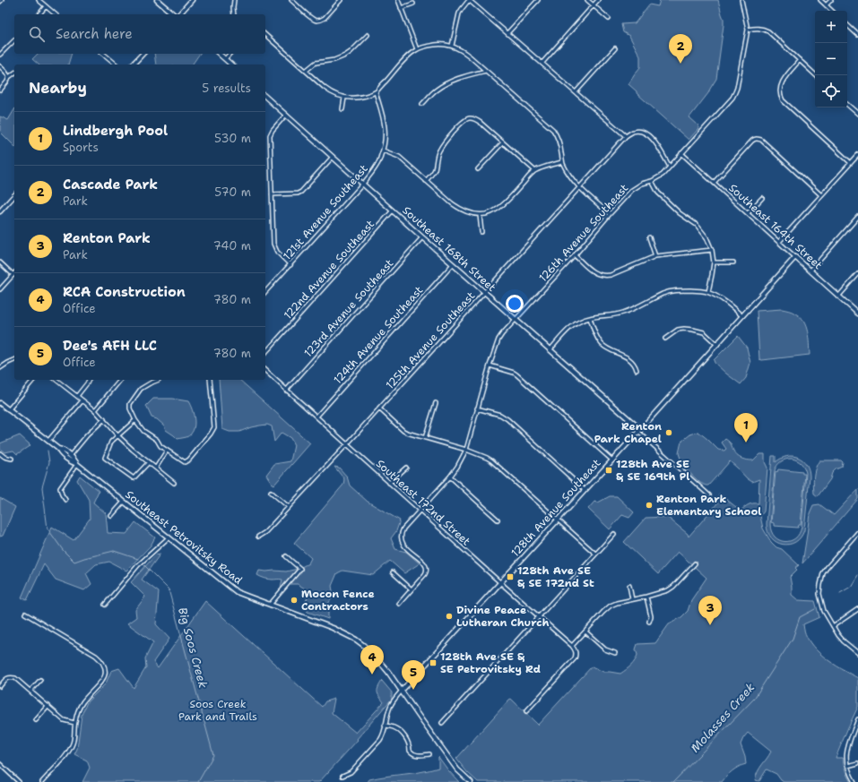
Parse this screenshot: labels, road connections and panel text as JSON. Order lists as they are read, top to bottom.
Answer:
{
  "streets": {
    "street": [
      "121st Avenue Southeast",
      "Southeast 164th Street",
      "126th Avenue Southeast",
      "Southeast 168th Street",
      "122nd Avenue Southeast",
      "123rd Avenue Southeast",
      "124th Avenue Southeast",
      "125th Avenue Southeast",
      "Southeast 172nd Street",
      "128th Avenue Southeast",
      "Southeast Petrovitsky Road"
    ]
  },
  "crossings": [
    ["121st Avenue Southeast", "Southeast 168th Street"],
    ["Southeast 164th Street", "126th Avenue Southeast"],
    ["Southeast 164th Street", "128th Avenue Southeast"],
    ["126th Avenue Southeast", "Southeast 168th Street"],
    ["126th Avenue Southeast", "Southeast 172nd Street"],
    ["Southeast 168th Street", "122nd Avenue Southeast"],
    ["Southeast 168th Street", "123rd Avenue Southeast"],
    ["Southeast 168th Street", "124th Avenue Southeast"],
    ["Southeast 168th Street", "125th Avenue Southeast"],
    ["Southeast 168th Street", "128th Avenue Southeast"],
    ["123rd Avenue Southeast", "Southeast 172nd Street"],
    ["124th Avenue Southeast", "Southeast 172nd Street"],
    ["125th Avenue Southeast", "Southeast 172nd Street"],
    ["Southeast 172nd Street", "128th Avenue Southeast"],
    ["128th Avenue Southeast", "Southeast Petrovitsky Road"]
  ],
  "water": ["Big Soos Creek", "Molasses Creek"],
  "parks": ["Soos Creek Park and Trails"],
  "places": {
    "other": [
      "Renton Park Chapel",
      "Renton Park Elementary School",
      "Mocon Fence Contractors",
      "Divine Peace Lutheran Church"
    ],
    "transit": ["128th Ave SE & SE 169th Pl", "128th Ave SE & SE 172nd St", "128th Ave SE & SE Petrovitsky Rd"]
  },
  "page": {
    "map_buttons": ["+", "−"],
    "search": "Search here",
    "pins": [
      "2",
      "1",
      "3",
      "4",
      "5"
    ],
    "heading": ["Nearby", "5 results"],
    "list": [
      {
        "mark": "1",
        "name": "Lindbergh Pool",
        "note": "Sports",
        "value": "530 m"
      },
      {
        "mark": "2",
        "name": "Cascade Park",
        "note": "Park",
        "value": "570 m"
      },
      {
        "mark": "3",
        "name": "Renton Park",
        "note": "Park",
        "value": "740 m"
      },
      {
        "mark": "4",
        "name": "RCA Construction",
        "note": "Office",
        "value": "780 m"
      },
      {
        "mark": "5",
        "name": "Dee's AFH LLC",
        "note": "Office",
        "value": "780 m"
      }
    ]
  }
}
